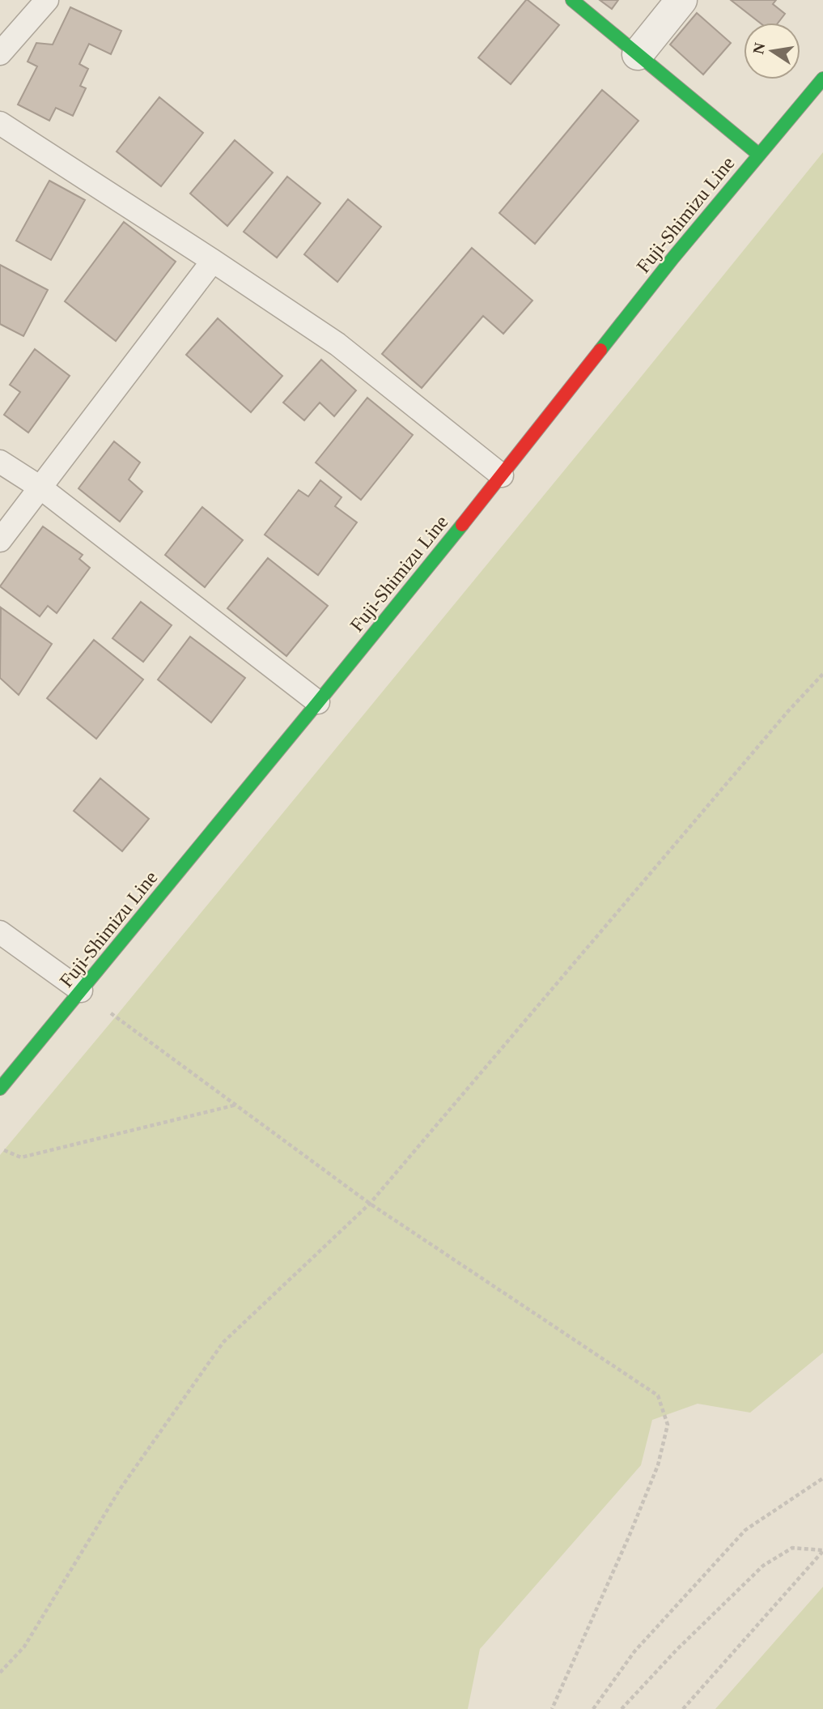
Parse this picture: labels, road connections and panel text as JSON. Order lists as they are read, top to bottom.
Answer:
{
  "streets": {
    "main road": ["Fuji-Shimizu Line"]
  },
  "north": "left"
}
